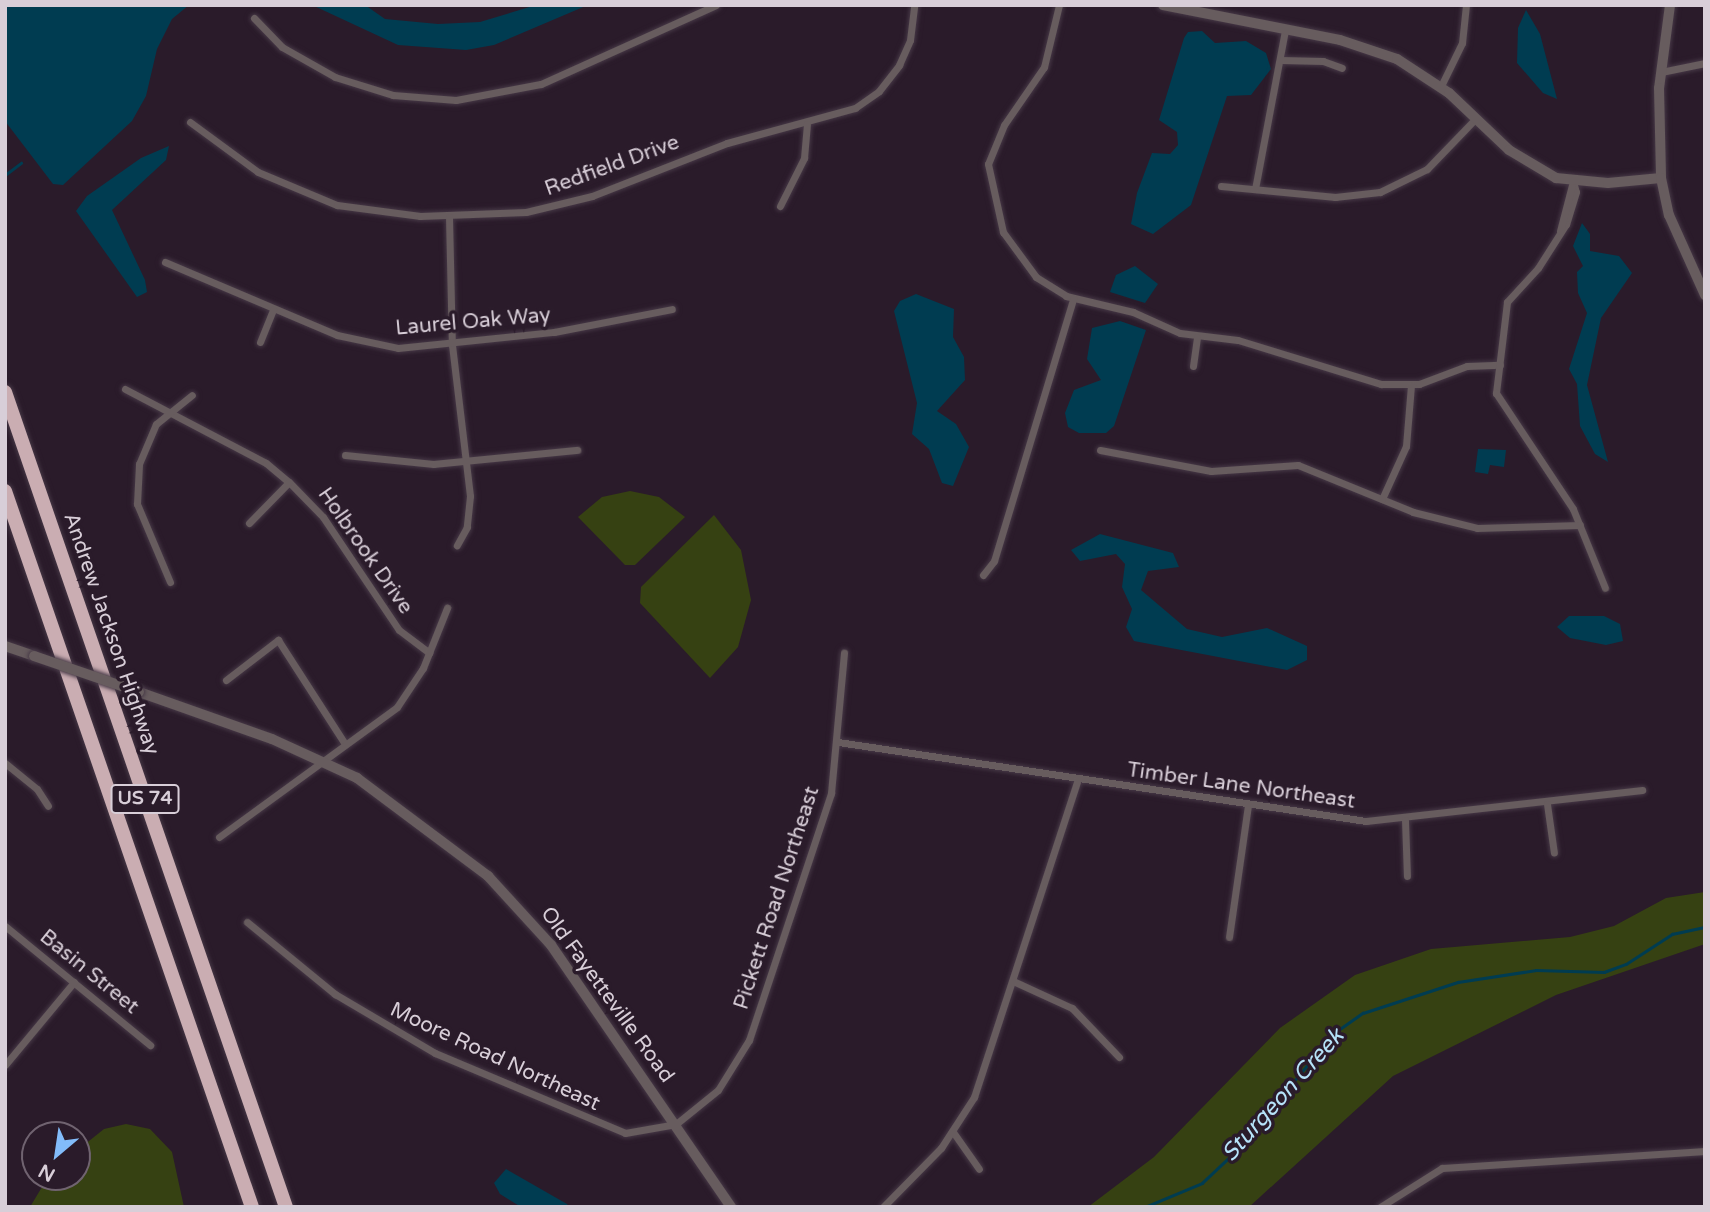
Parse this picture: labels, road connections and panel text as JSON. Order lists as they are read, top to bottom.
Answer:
{
  "streets": {
    "highway": ["Andrew Jackson Highway", "US 74"],
    "street": [
      "Redfield Drive",
      "Laurel Oak Way",
      "Holbrook Drive",
      "Timber Lane Northeast",
      "Pickett Road Northeast",
      "Basin Street",
      "Old Fayetteville Road",
      "Moore Road Northeast"
    ]
  },
  "crossings": [
    ["Timber Lane Northeast", "Pickett Road Northeast"],
    ["Pickett Road Northeast", "Old Fayetteville Road"],
    ["Pickett Road Northeast", "Moore Road Northeast"],
    ["Old Fayetteville Road", "Moore Road Northeast"]
  ],
  "water": ["Sturgeon Creek"],
  "north": "bottom left"
}
